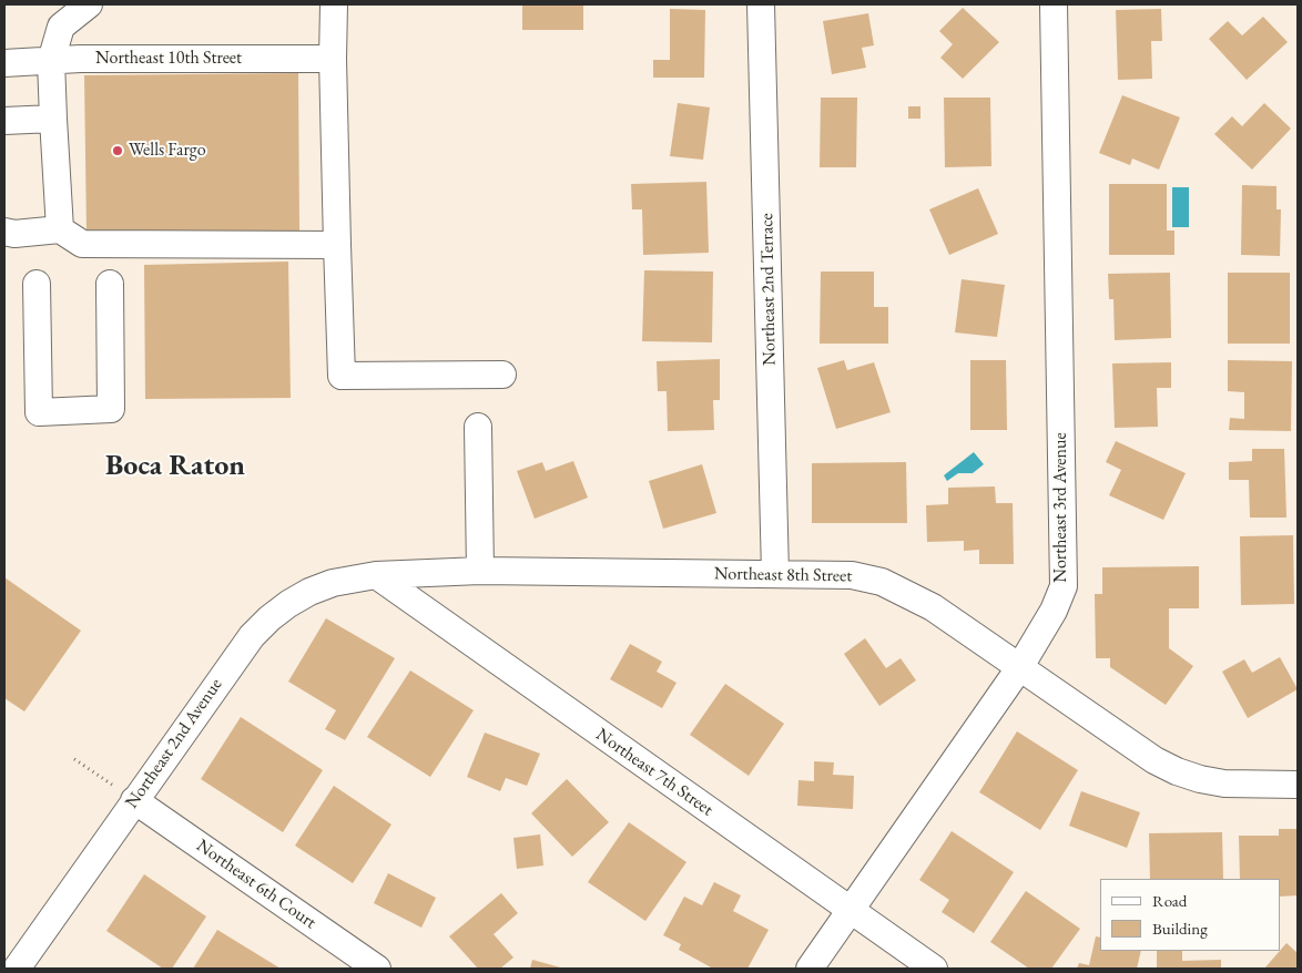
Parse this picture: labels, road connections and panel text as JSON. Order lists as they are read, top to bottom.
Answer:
{
  "streets": {
    "street": [
      "Northeast 10th Street",
      "Northeast 2nd Terrace",
      "Northeast 3rd Avenue",
      "Northeast 8th Street",
      "Northeast 2nd Avenue",
      "Northeast 7th Street",
      "Northeast 6th Court"
    ]
  },
  "crossings": [
    ["Northeast 2nd Terrace", "Northeast 8th Street"],
    ["Northeast 3rd Avenue", "Northeast 8th Street"],
    ["Northeast 3rd Avenue", "Northeast 7th Street"],
    ["Northeast 8th Street", "Northeast 2nd Avenue"],
    ["Northeast 8th Street", "Northeast 7th Street"],
    ["Northeast 2nd Avenue", "Northeast 7th Street"],
    ["Northeast 2nd Avenue", "Northeast 6th Court"]
  ],
  "districts": ["Boca Raton"],
  "places": ["Wells Fargo"],
  "legend": ["Road", "Building"]
}
